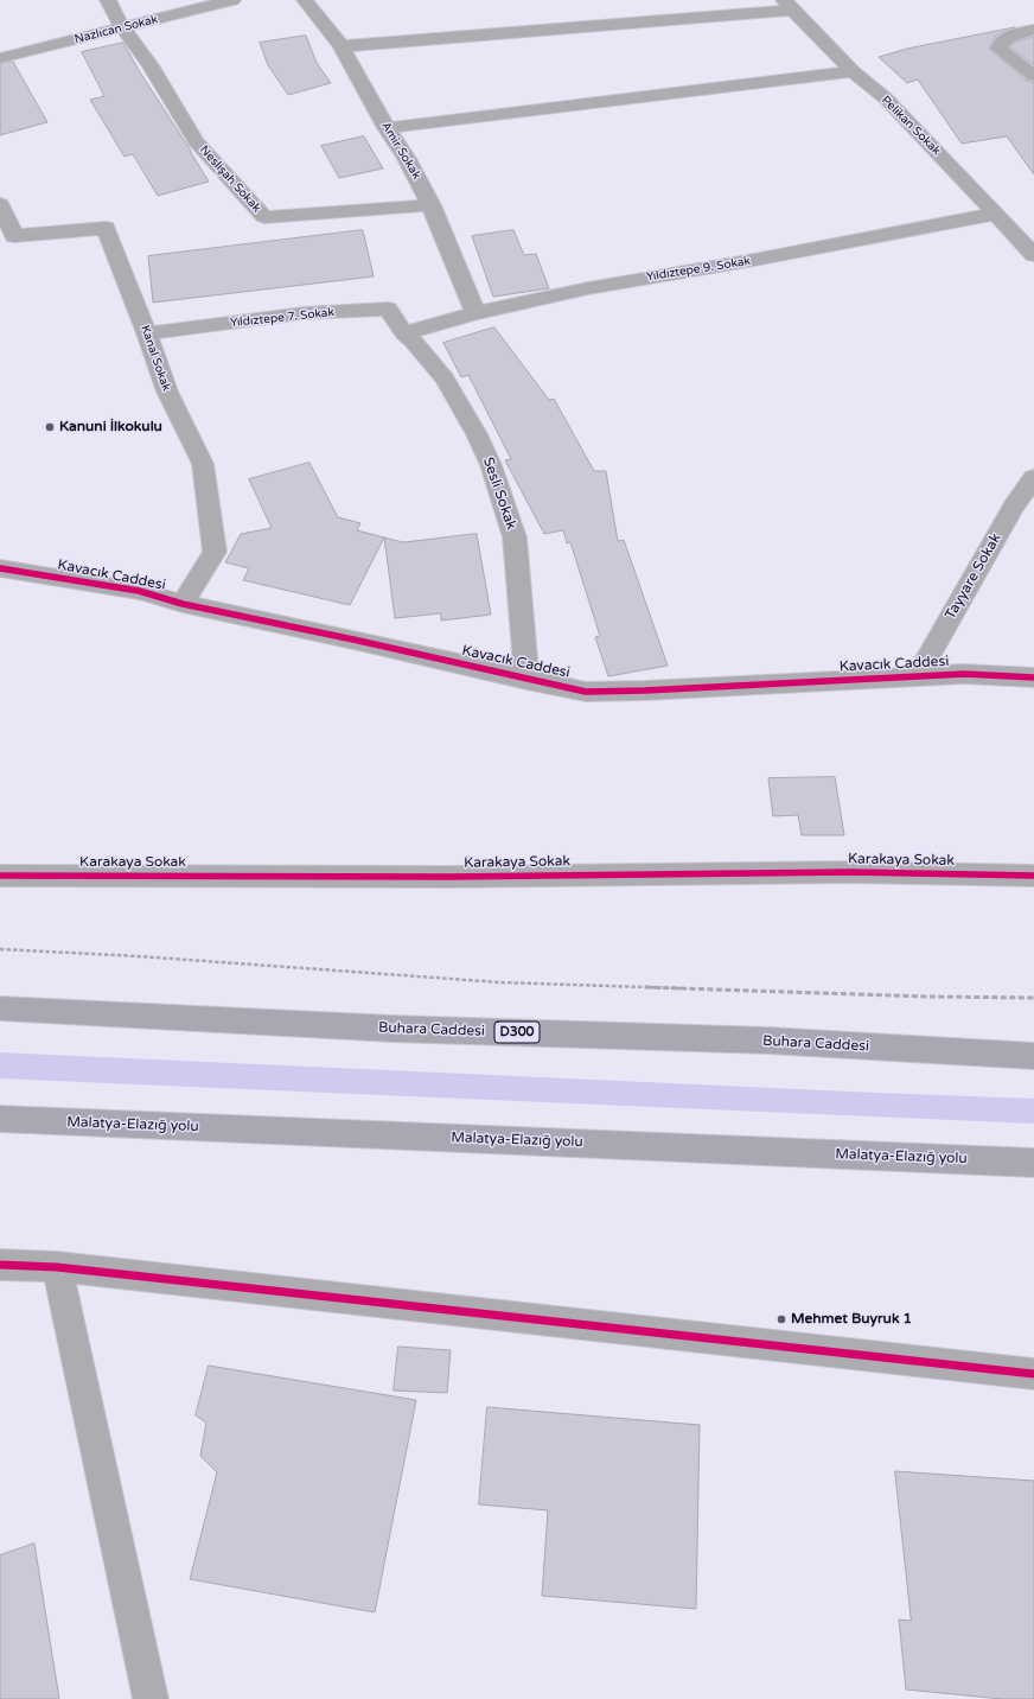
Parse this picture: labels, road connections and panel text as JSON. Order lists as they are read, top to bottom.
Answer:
{
  "streets": {
    "highway": ["Buhara Caddesi", "D300", "Malatya-Elazığ yolu"],
    "street": [
      "Nazlıcan Sokak",
      "Pelikan Sokak",
      "Amir Sokak",
      "Neslişah Sokak",
      "Yıldıztepe 9. Sokak",
      "Yıldıztepe 7. Sokak",
      "Kanal Sokak",
      "Sesli Sokak",
      "Kavacık Caddesi",
      "Tayyare Sokak",
      "Karakaya Sokak"
    ]
  },
  "crossings": [
    ["Nazlıcan Sokak", "Neslişah Sokak"],
    ["Pelikan Sokak", "Yıldıztepe 9. Sokak"],
    ["Amir Sokak", "Neslişah Sokak"],
    ["Amir Sokak", "Yıldıztepe 9. Sokak"],
    ["Yıldıztepe 9. Sokak", "Yıldıztepe 7. Sokak"],
    ["Yıldıztepe 9. Sokak", "Sesli Sokak"],
    ["Yıldıztepe 7. Sokak", "Kanal Sokak"],
    ["Yıldıztepe 7. Sokak", "Sesli Sokak"],
    ["Kanal Sokak", "Kavacık Caddesi"],
    ["Sesli Sokak", "Kavacık Caddesi"],
    ["Kavacık Caddesi", "Tayyare Sokak"]
  ],
  "places": ["Kanuni İlkokulu", "Mehmet Buyruk 1"]
}
